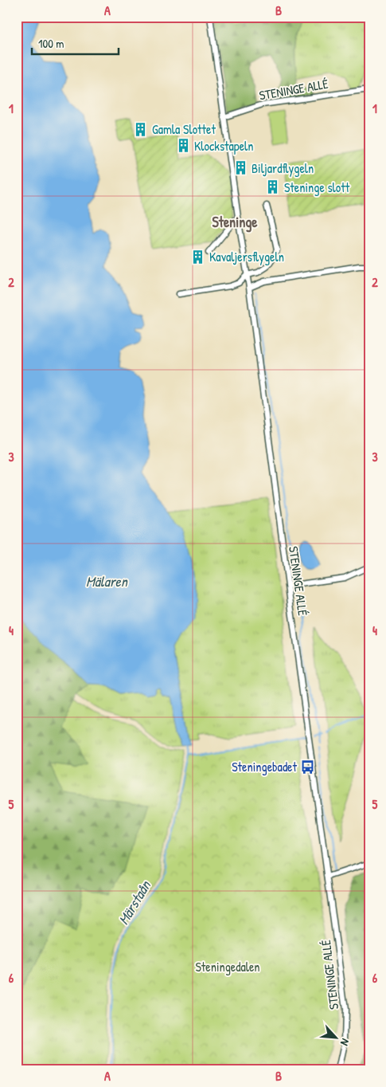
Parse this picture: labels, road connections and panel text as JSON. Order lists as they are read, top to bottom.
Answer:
{
  "streets": {
    "street": ["STENINGE ALLÉ"]
  },
  "districts": ["Steninge"],
  "water": ["Mälaren", "Märstaån"],
  "parks": ["Steningedalen"],
  "places": {
    "building": [
      "Gamla Slottet",
      "Klockstapeln",
      "Biljardflygeln",
      "Steninge slott",
      "Kavaljersflygeln"
    ],
    "bus stop": ["Steningebadet"]
  },
  "scale_bar": "100 m",
  "north": "bottom right",
  "grid": {
    "columns": ["A", "B"],
    "rows": [
      "1",
      "2",
      "3",
      "4",
      "5",
      "6"
    ]
  }
}
